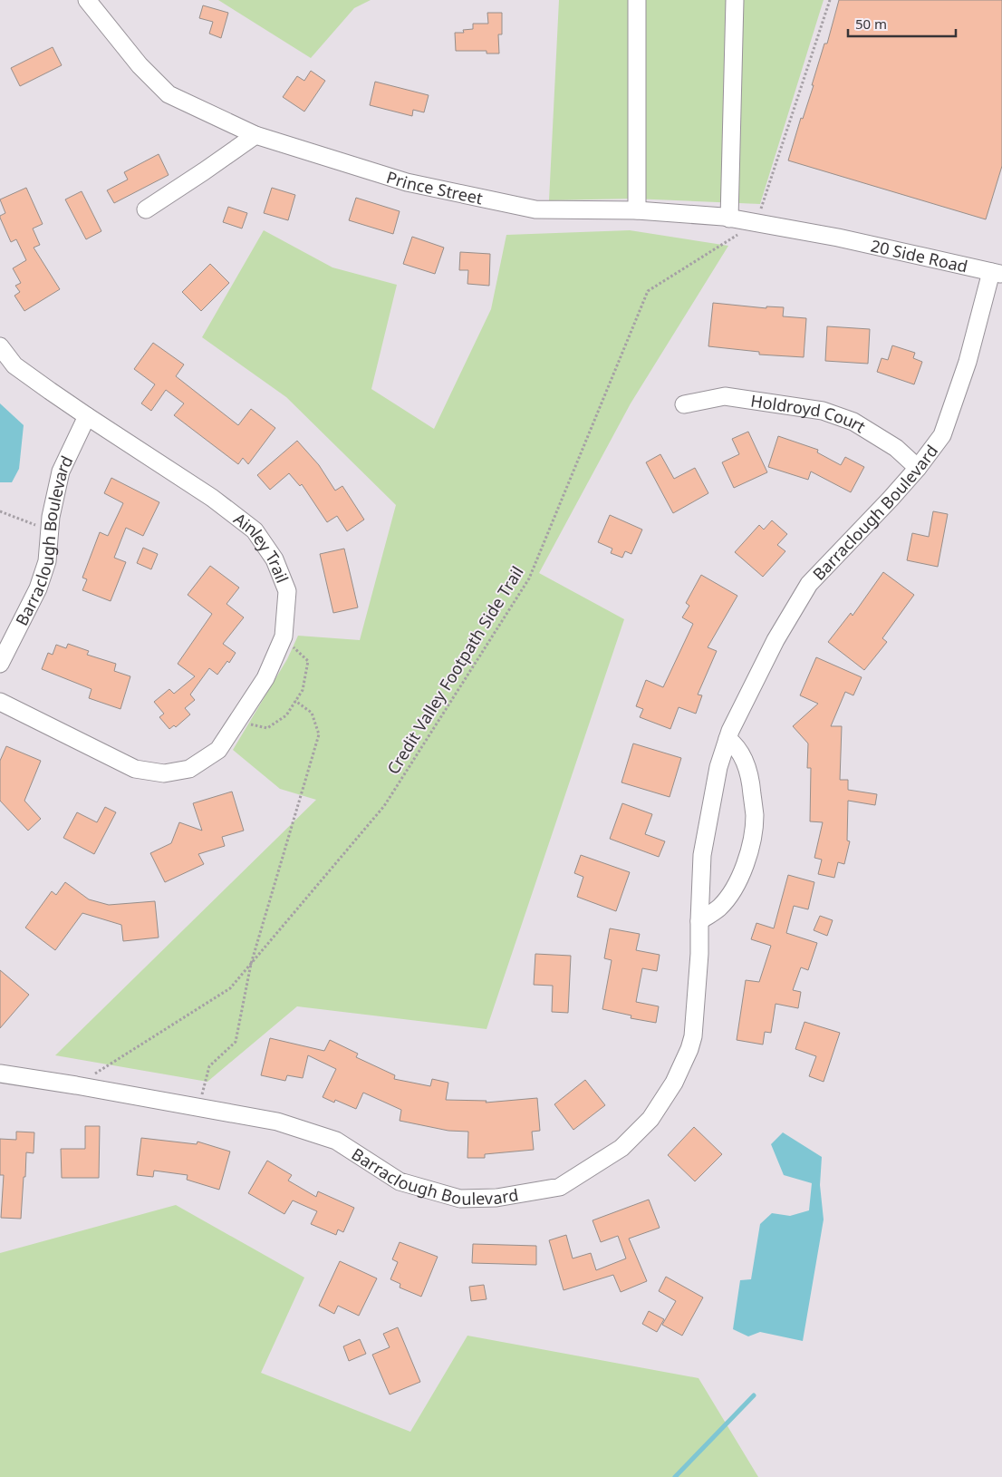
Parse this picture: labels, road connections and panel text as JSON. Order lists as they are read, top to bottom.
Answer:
{
  "streets": {
    "street": [
      "Prince Street",
      "20 Side Road",
      "Holdroyd Court",
      "Barraclough Boulevard",
      "Ainley Trail"
    ],
    "path": ["Credit Valley Footpath Side Trail"]
  },
  "crossings": [
    ["Prince Street", "20 Side Road"],
    ["Prince Street", "Credit Valley Footpath Side Trail"],
    ["20 Side Road", "Barraclough Boulevard"],
    ["Holdroyd Court", "Barraclough Boulevard"],
    ["Barraclough Boulevard", "Ainley Trail"],
    ["Barraclough Boulevard", "Credit Valley Footpath Side Trail"]
  ],
  "scale_bar": "50 m"
}
